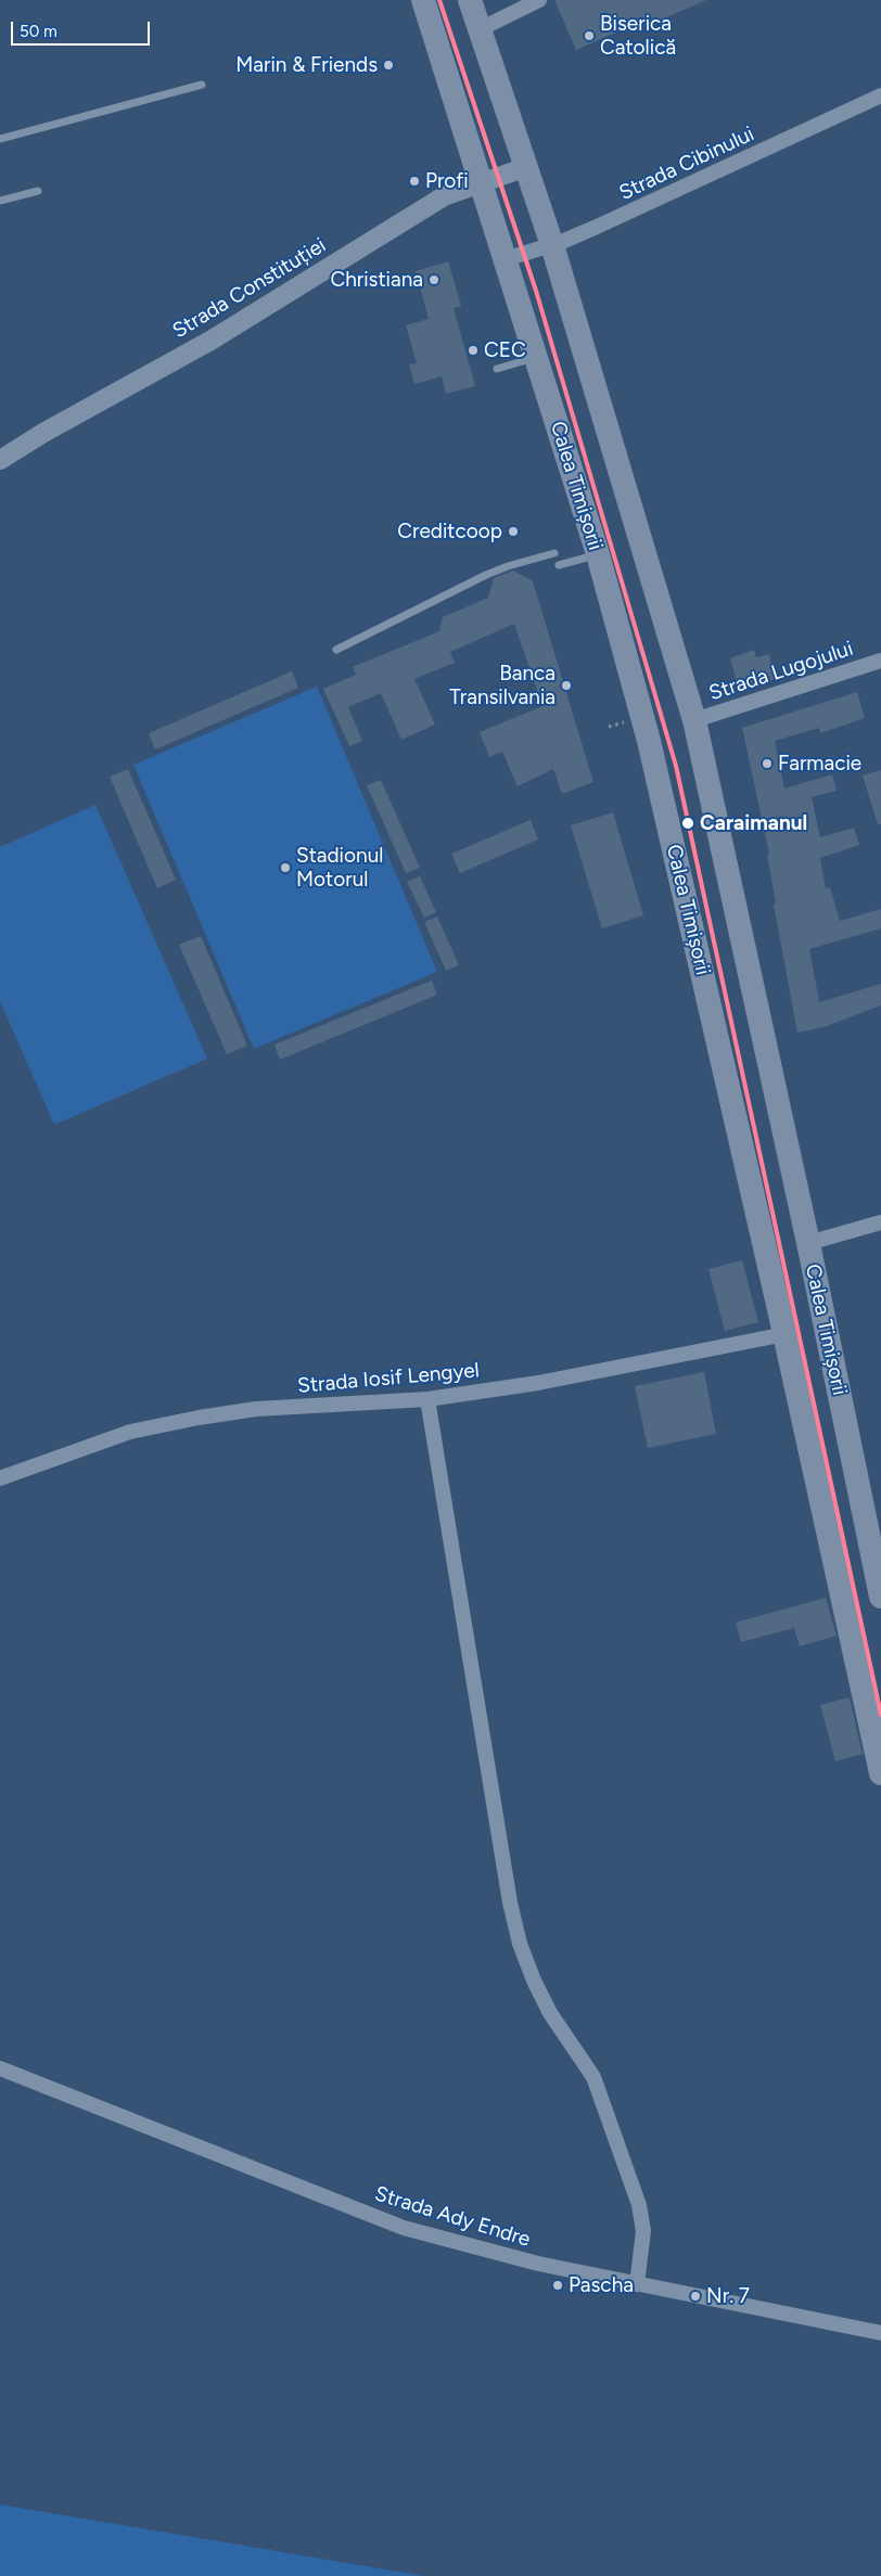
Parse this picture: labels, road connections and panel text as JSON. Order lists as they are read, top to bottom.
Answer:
{
  "streets": {
    "main road": ["Calea Timișorii"],
    "street": [
      "Strada Cibinului",
      "Strada Constituției",
      "Strada Lugojului",
      "Strada Iosif Lengyel",
      "Strada Ady Endre"
    ]
  },
  "crossings": [
    ["Strada Cibinului", "Calea Timișorii"],
    ["Strada Constituției", "Calea Timișorii"],
    ["Calea Timișorii", "Strada Lugojului"],
    ["Calea Timișorii", "Strada Iosif Lengyel"]
  ],
  "places": [
    "Biserica Catolică",
    "Marin & Friends",
    "Profi",
    "Christiana",
    "CEC",
    "Creditcoop",
    "Banca Transilvania",
    "Farmacie",
    "Caraimanul",
    "Stadionul Motorul",
    "Pascha",
    "Nr. 7"
  ],
  "scale_bar": "50 m"
}
